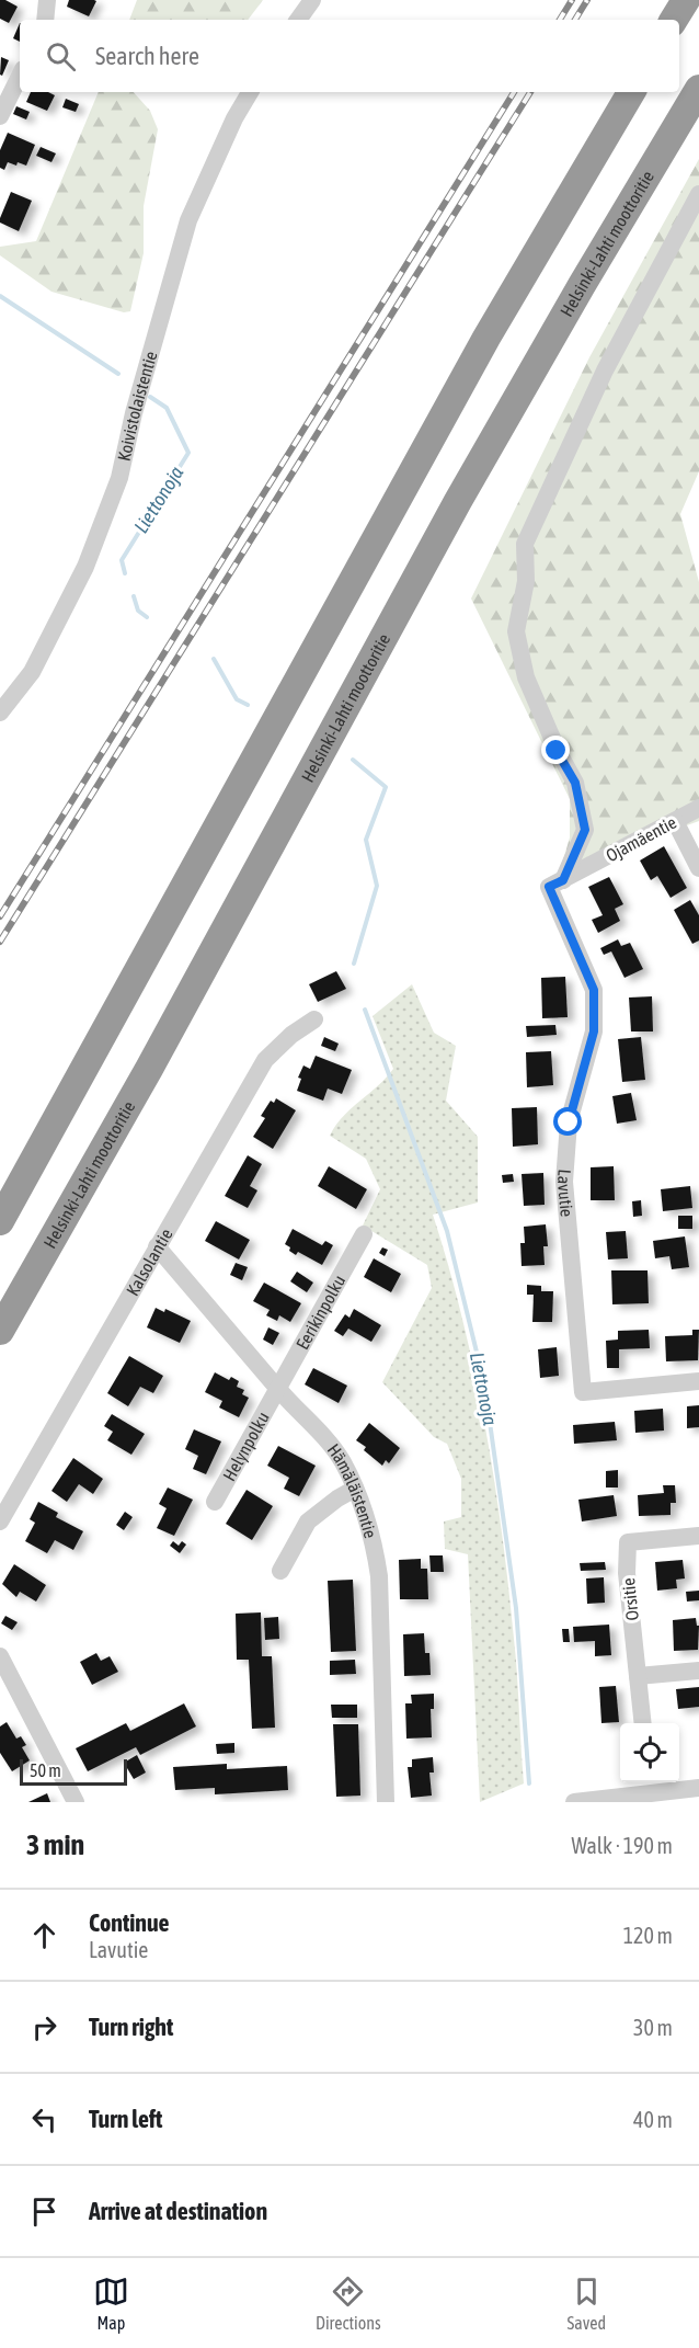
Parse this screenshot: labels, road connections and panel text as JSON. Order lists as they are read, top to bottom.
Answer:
{
  "streets": {
    "highway": ["Helsinki-Lahti moottoritie"],
    "street": [
      "Koivistolaistentie",
      "Ojamäentie",
      "Lavutie",
      "Kalsolantie",
      "Eerikinpolku",
      "Helynpolku",
      "Hämäläistentie",
      "Orsitie"
    ]
  },
  "crossings": [
    ["Ojamäentie", "Lavutie"],
    ["Kalsolantie", "Hämäläistentie"],
    ["Eerikinpolku", "Helynpolku"],
    ["Eerikinpolku", "Hämäläistentie"],
    ["Helynpolku", "Hämäläistentie"]
  ],
  "water": ["Liettonoja"],
  "scale_bar": "50 m",
  "page": {
    "search": "Search here",
    "scale": "50 m",
    "heading": ["3 min", "Walk · 190 m"],
    "list": [
      ["Continue", "Lavutie", "120 m"],
      ["Turn right", "30 m"],
      ["Turn left", "40 m"],
      "Arrive at destination"
    ],
    "nav": ["Map", "Directions", "Saved"]
  }
}
